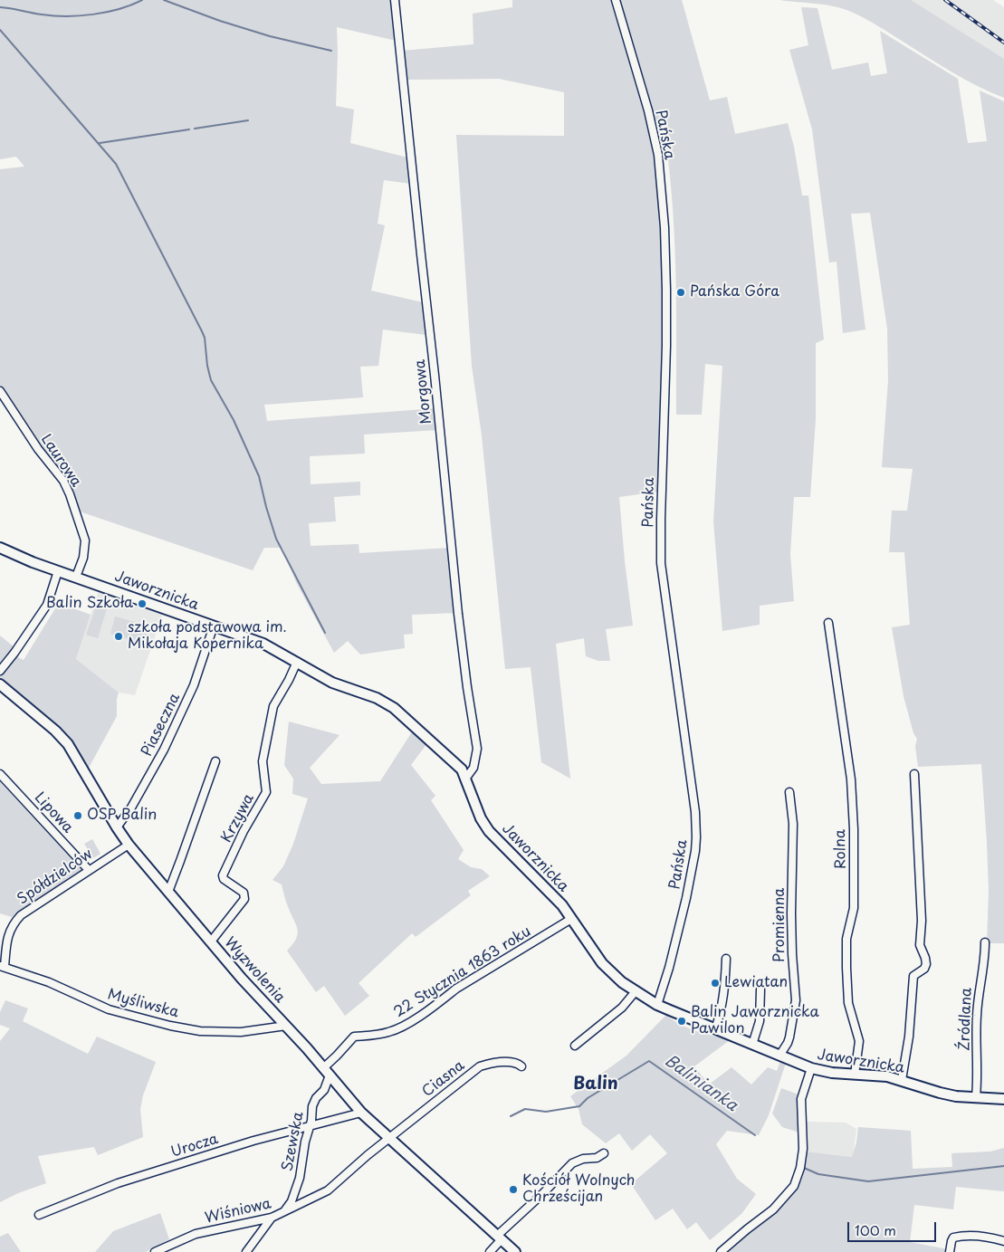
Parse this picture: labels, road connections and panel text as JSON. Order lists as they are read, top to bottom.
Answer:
{
  "streets": {
    "street": [
      "Pańska",
      "Morgowa",
      "Laurowa",
      "Jaworznicka",
      "Piaseczna",
      "Lipowa",
      "Krzywa",
      "Rolna",
      "Spółdzielców",
      "Promienna",
      "Wyzwolenia",
      "22 Stycznia 1863 roku",
      "Myśliwska",
      "Źródlana",
      "Ciasna",
      "Szewska",
      "Urocza",
      "Wiśniowa"
    ]
  },
  "crossings": [
    ["Pańska", "Jaworznicka"],
    ["Morgowa", "Jaworznicka"],
    ["Laurowa", "Jaworznicka"],
    ["Jaworznicka", "Piaseczna"],
    ["Jaworznicka", "Krzywa"],
    ["Jaworznicka", "Rolna"],
    ["Jaworznicka", "Promienna"],
    ["Jaworznicka", "22 Stycznia 1863 roku"],
    ["Jaworznicka", "Źródlana"],
    ["Piaseczna", "Wyzwolenia"],
    ["Lipowa", "Spółdzielców"],
    ["Krzywa", "Wyzwolenia"],
    ["Spółdzielców", "Wyzwolenia"],
    ["Spółdzielców", "Myśliwska"],
    ["Wyzwolenia", "22 Stycznia 1863 roku"],
    ["Wyzwolenia", "Myśliwska"],
    ["Wyzwolenia", "Ciasna"],
    ["Wyzwolenia", "Szewska"],
    ["Wyzwolenia", "Urocza"],
    ["Wyzwolenia", "Wiśniowa"],
    ["22 Stycznia 1863 roku", "Szewska"],
    ["Ciasna", "Wiśniowa"],
    ["Szewska", "Urocza"],
    ["Szewska", "Wiśniowa"]
  ],
  "districts": ["Balin"],
  "water": ["Balinianka"],
  "places": [
    "Pańska Góra",
    "Balin Szkoła",
    "szkoła podstawowa im. Mikołaja Kopernika",
    "OSP Balin",
    "Lewiatan",
    "Balin Jaworznicka Pawilon",
    "Kościół Wolnych Chrześcijan"
  ],
  "scale_bar": "100 m"
}
